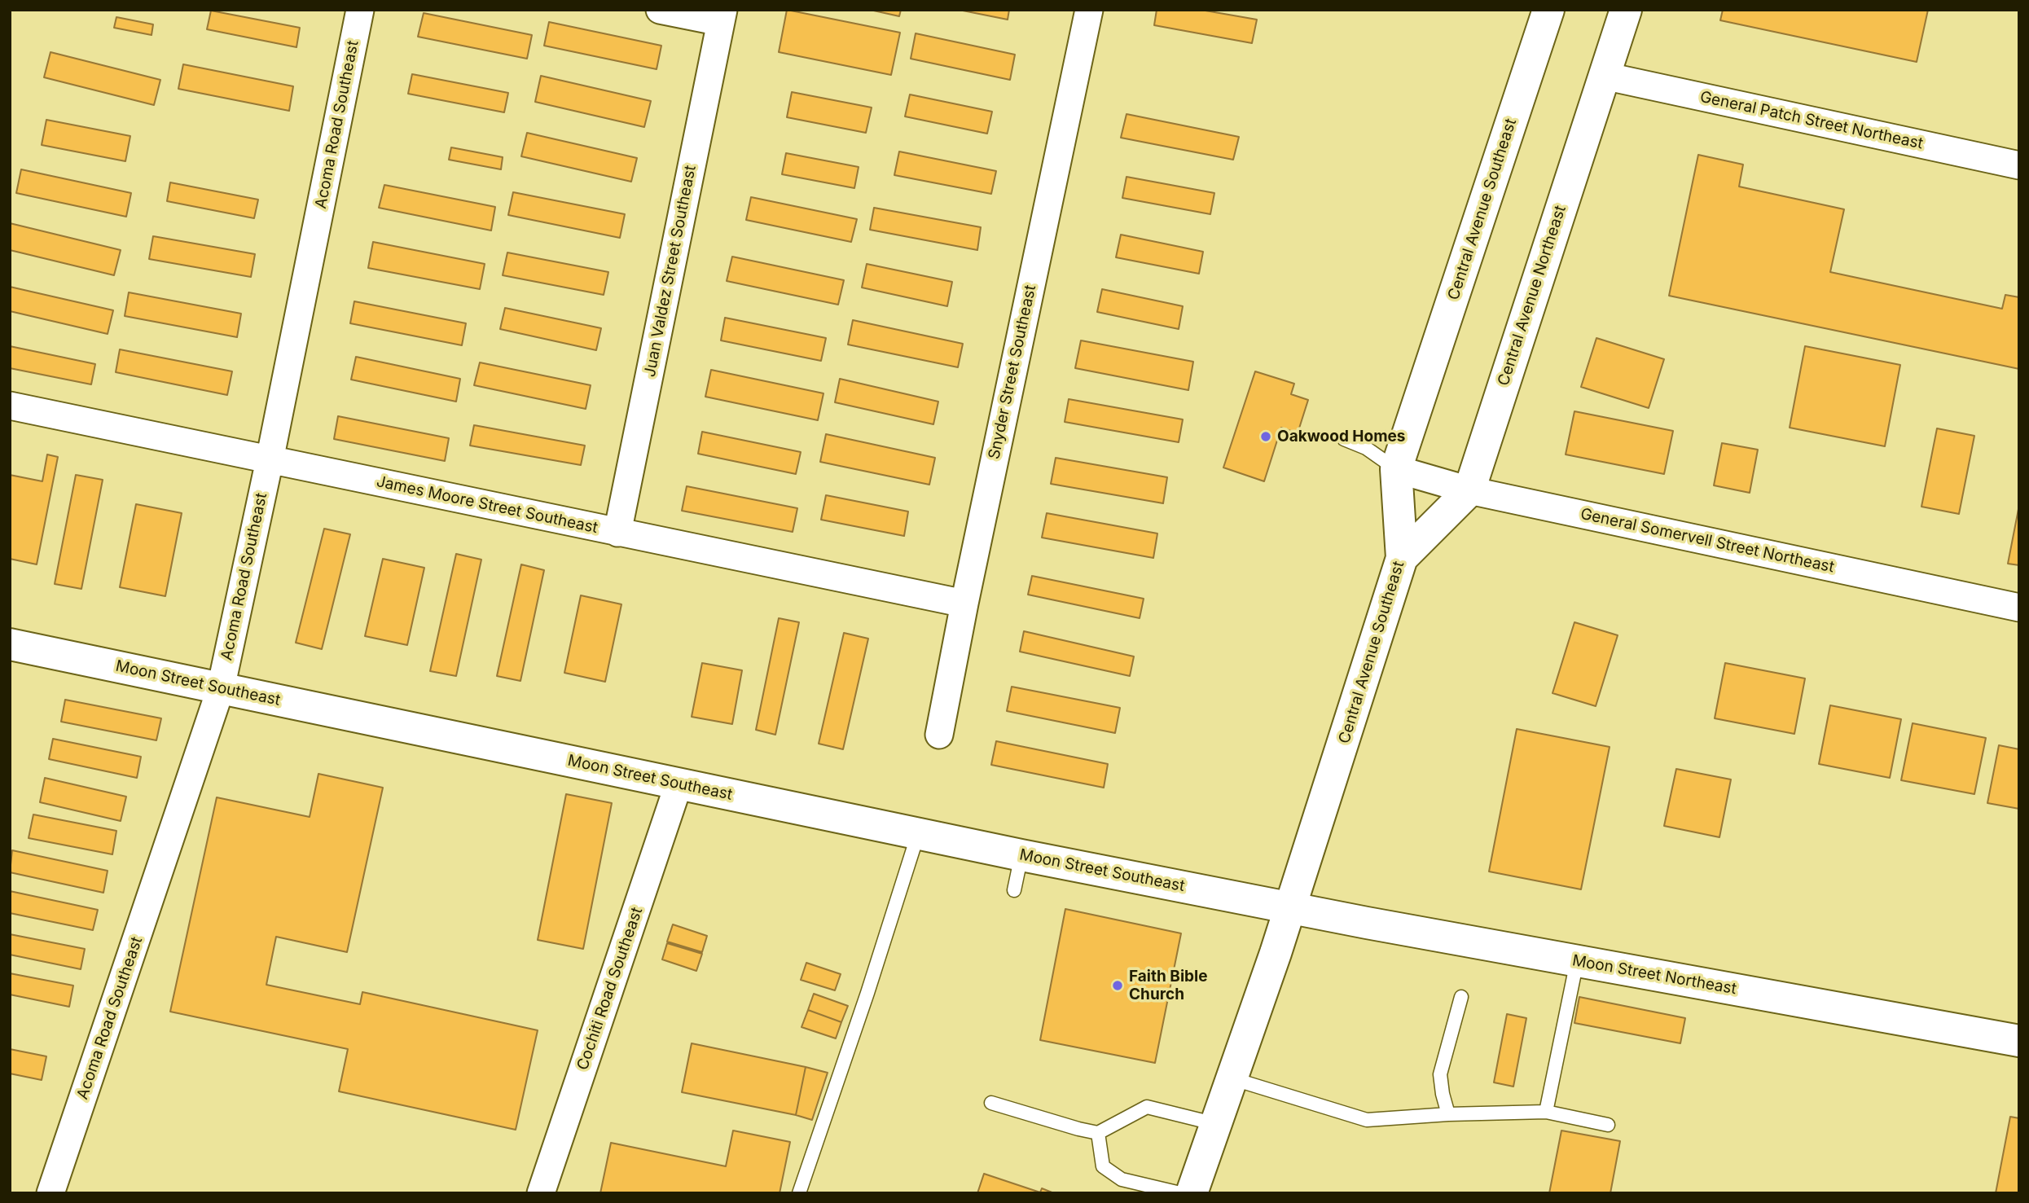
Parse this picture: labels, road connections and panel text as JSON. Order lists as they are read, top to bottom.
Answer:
{
  "streets": {
    "street": [
      "General Patch Street Northeast",
      "Acoma Road Southeast",
      "Central Avenue Southeast",
      "Juan Valdez Street Southeast",
      "Central Avenue Northeast",
      "Snyder Street Southeast",
      "James Moore Street Southeast",
      "General Somervell Street Northeast",
      "Moon Street Southeast",
      "Moon Street Northeast",
      "Cochiti Road Southeast"
    ]
  },
  "crossings": [
    ["General Patch Street Northeast", "Central Avenue Northeast"],
    ["Acoma Road Southeast", "James Moore Street Southeast"],
    ["Acoma Road Southeast", "Moon Street Southeast"],
    ["Central Avenue Southeast", "Central Avenue Northeast"],
    ["Central Avenue Southeast", "General Somervell Street Northeast"],
    ["Central Avenue Southeast", "Moon Street Southeast"],
    ["Central Avenue Southeast", "Moon Street Northeast"],
    ["Juan Valdez Street Southeast", "James Moore Street Southeast"],
    ["Central Avenue Northeast", "General Somervell Street Northeast"],
    ["Snyder Street Southeast", "James Moore Street Southeast"],
    ["Moon Street Southeast", "Moon Street Northeast"],
    ["Moon Street Southeast", "Cochiti Road Southeast"]
  ],
  "places": ["Oakwood Homes", "Faith Bible Church"]
}
